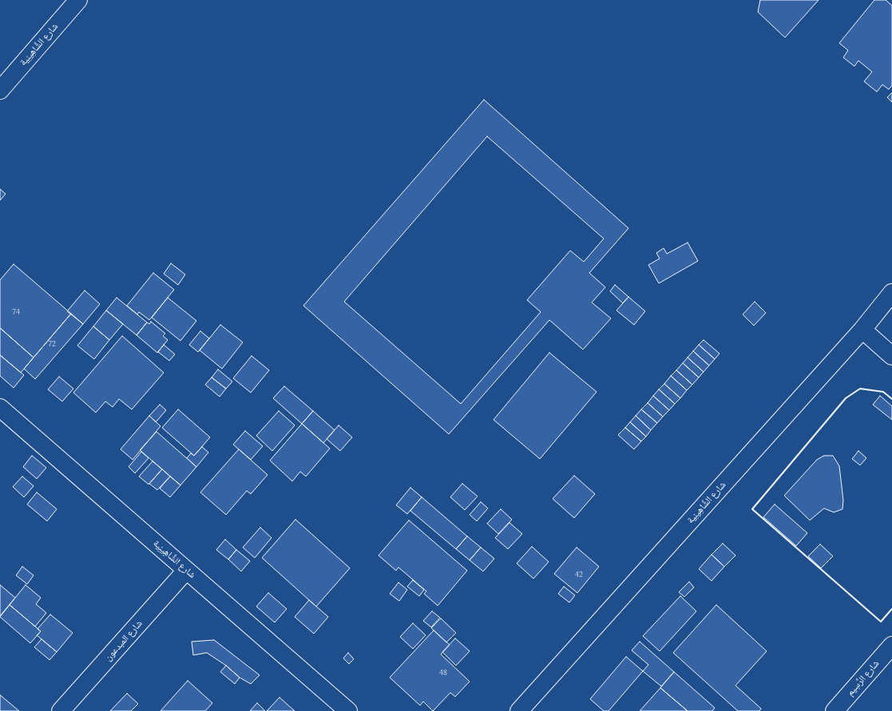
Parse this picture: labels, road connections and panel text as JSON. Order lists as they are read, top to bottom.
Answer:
{
  "streets": {
    "street": ["شارع الشَّاهِينِية", "شارع المبدعون", "شارع الرَّسِيم"]
  },
  "crossings": [
    ["شارع الشَّاهِينِية", "شارع المبدعون"]
  ],
  "house_numbers": [
    "74",
    "72",
    "42",
    "48"
  ]
}
